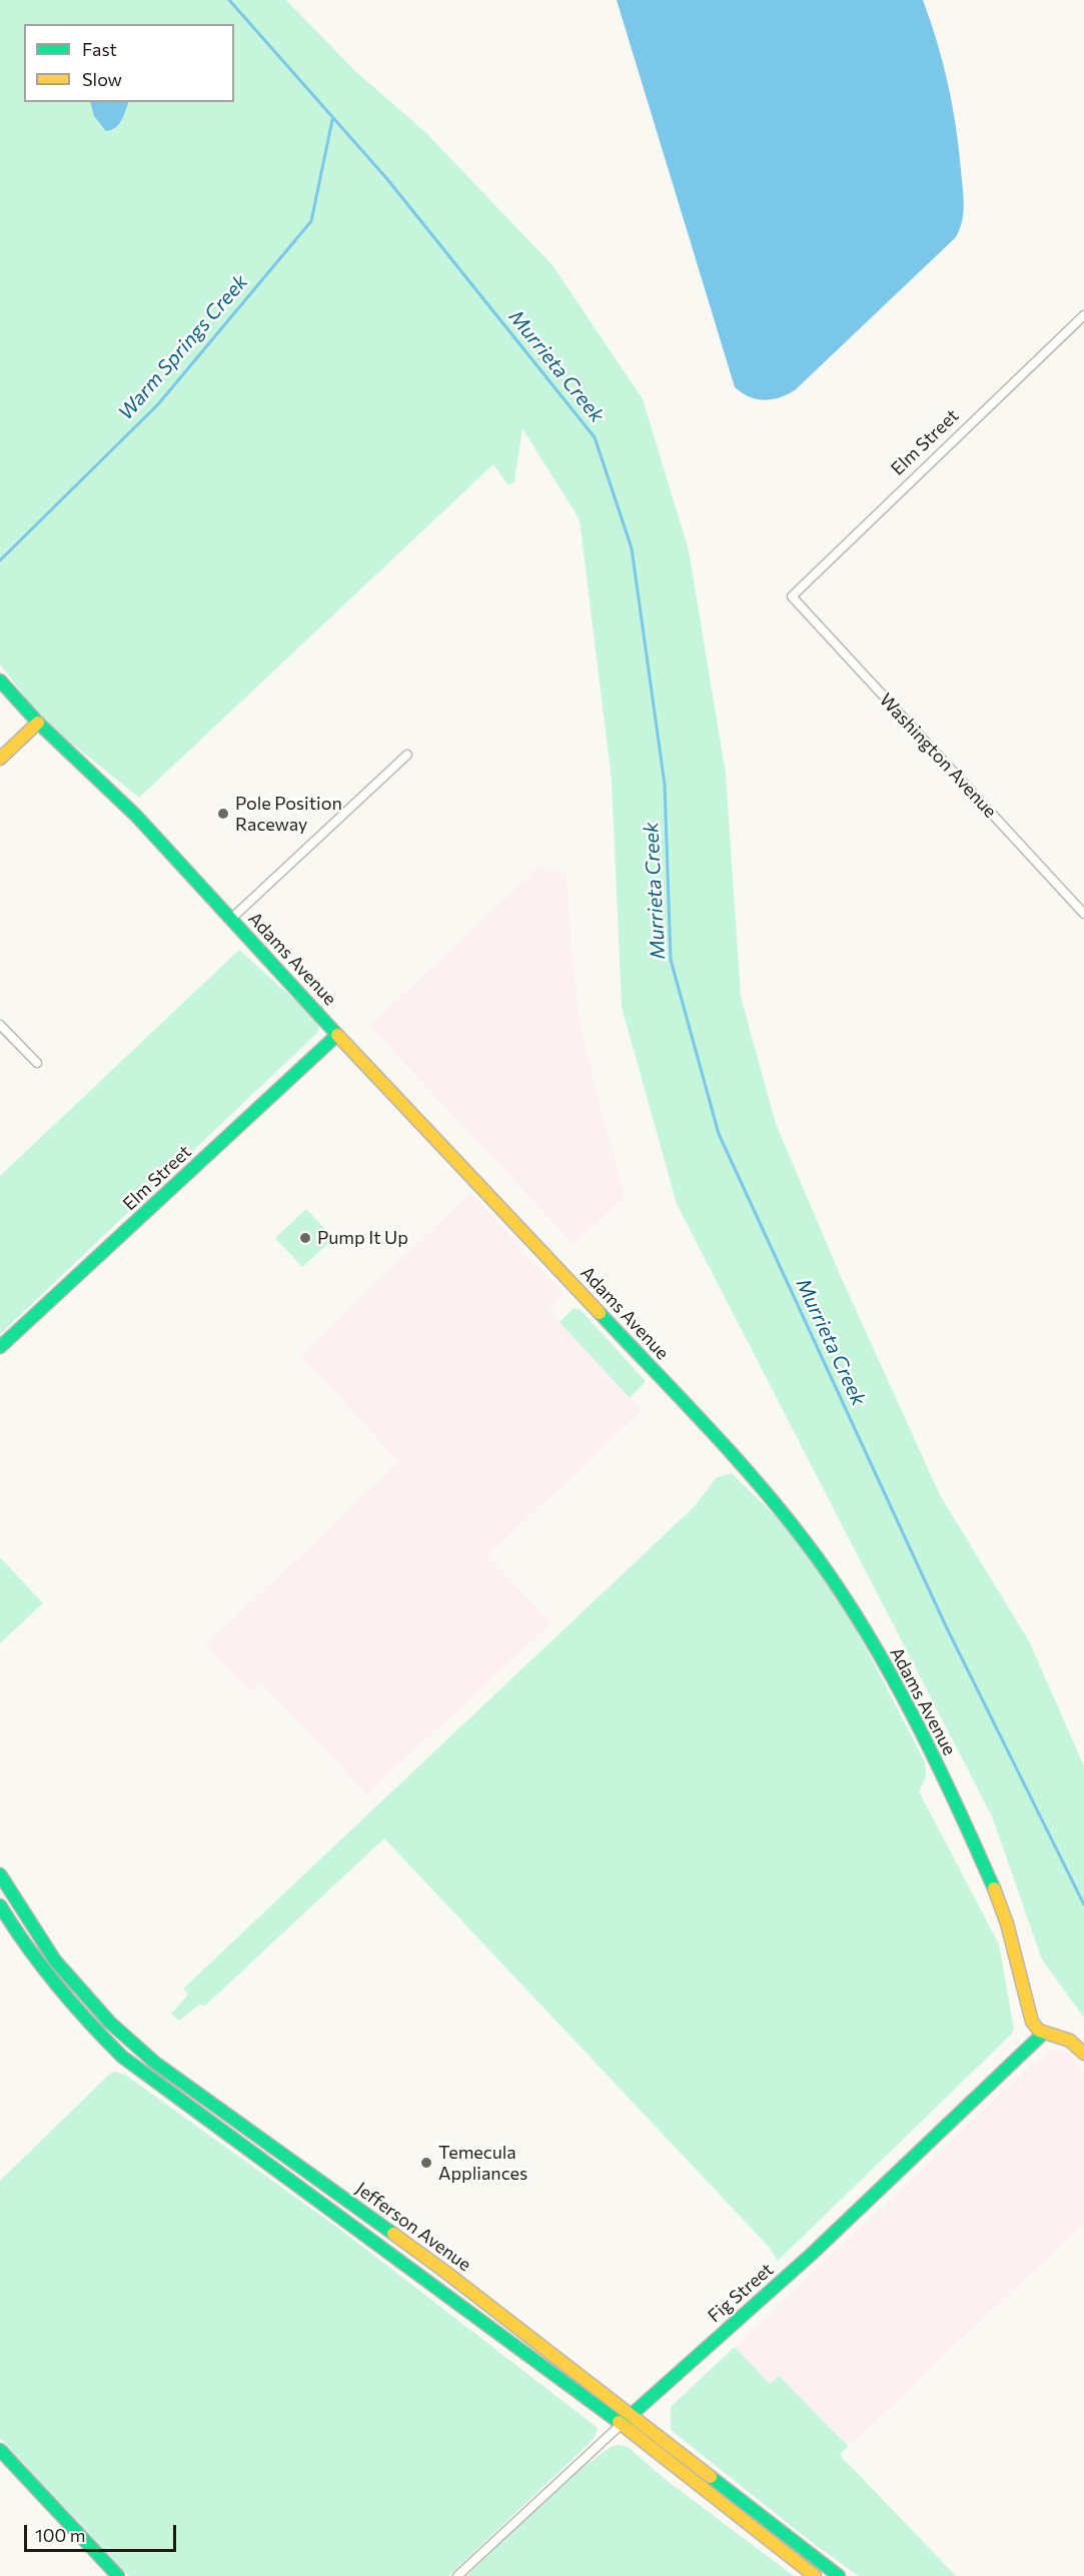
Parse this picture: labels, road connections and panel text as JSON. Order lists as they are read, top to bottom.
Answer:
{
  "streets": {
    "street": [
      "Elm Street",
      "Washington Avenue",
      "Adams Avenue",
      "Jefferson Avenue",
      "Fig Street"
    ]
  },
  "crossings": [
    ["Elm Street", "Washington Avenue"],
    ["Elm Street", "Adams Avenue"],
    ["Adams Avenue", "Fig Street"],
    ["Jefferson Avenue", "Fig Street"]
  ],
  "water": ["Warm Springs Creek", "Murrieta Creek"],
  "places": ["Pole Position Raceway", "Pump It Up", "Temecula Appliances"],
  "legend": ["Fast", "Slow"],
  "scale_bar": "100 m"
}
